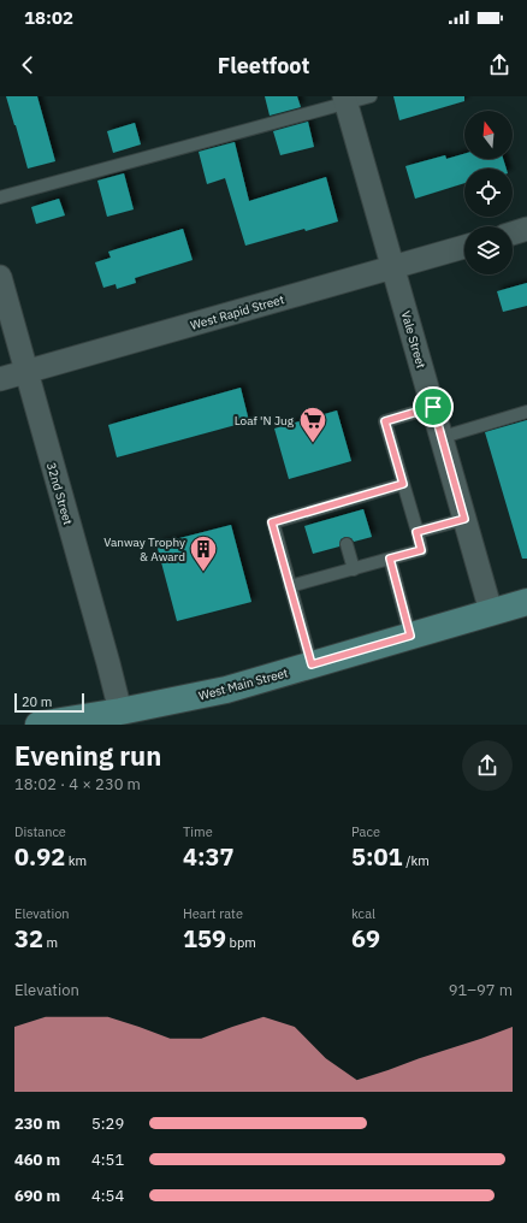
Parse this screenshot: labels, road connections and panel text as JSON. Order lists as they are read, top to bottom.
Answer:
{
  "streets": {
    "main road": ["West Main Street"],
    "street": ["West Rapid Street", "Vale Street", "32nd Street"]
  },
  "crossings": [
    ["West Rapid Street", "Vale Street"],
    ["West Rapid Street", "32nd Street"],
    ["Vale Street", "West Main Street"],
    ["32nd Street", "West Main Street"]
  ],
  "places": {
    "supermarket": ["Loaf 'N Jug"],
    "building": ["Vanway Trophy & Award"]
  },
  "scale_bar": "20 m",
  "north": "top",
  "page": {
    "status": "18:02",
    "header": "Fleetfoot",
    "scale": "20 m",
    "heading": ["Evening run", "18:02 · 4 × 230 m"],
    "stats": [
      ["Distance", "0.92 km"],
      ["Time", "4:37"],
      ["Pace", "5:01 /km"],
      ["Elevation", "32 m"],
      ["Heart rate", "159 bpm"],
      ["kcal", "69"]
    ],
    "chart": ["Elevation", "91–97 m"],
    "list": [
      {
        "name": "230 m",
        "note": "5:29"
      },
      {
        "name": "460 m",
        "note": "4:51"
      },
      {
        "name": "690 m",
        "note": "4:54"
      }
    ]
  }
}
